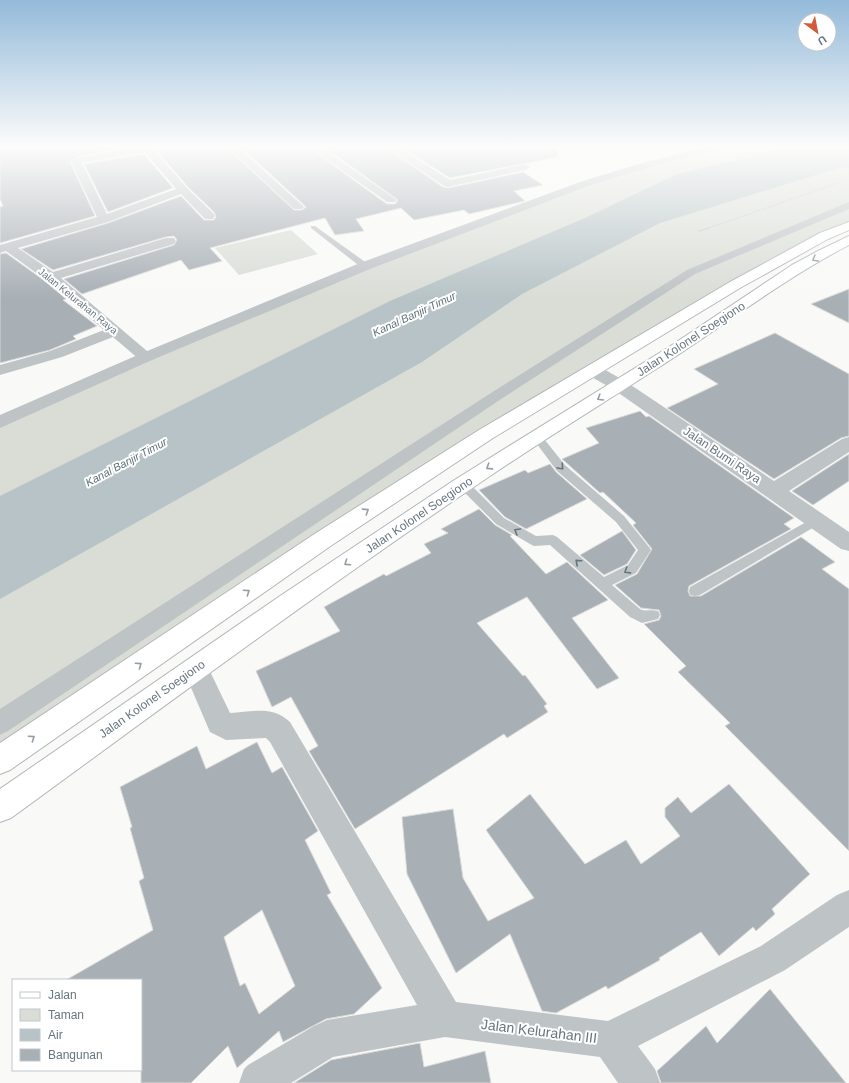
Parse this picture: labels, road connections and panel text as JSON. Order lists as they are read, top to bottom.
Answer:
{
  "streets": {
    "main road": ["Jalan Kolonel Soegiono"],
    "street": ["Jalan Kelurahan Raya", "Jalan Bumi Raya", "Jalan Kelurahan III"]
  },
  "crossings": [
    ["Jalan Kolonel Soegiono", "Jalan Bumi Raya"]
  ],
  "water": ["Kanal Banjir Timur"],
  "legend": [
    "Jalan",
    "Taman",
    "Air",
    "Bangunan"
  ],
  "north": "bottom right"
}
